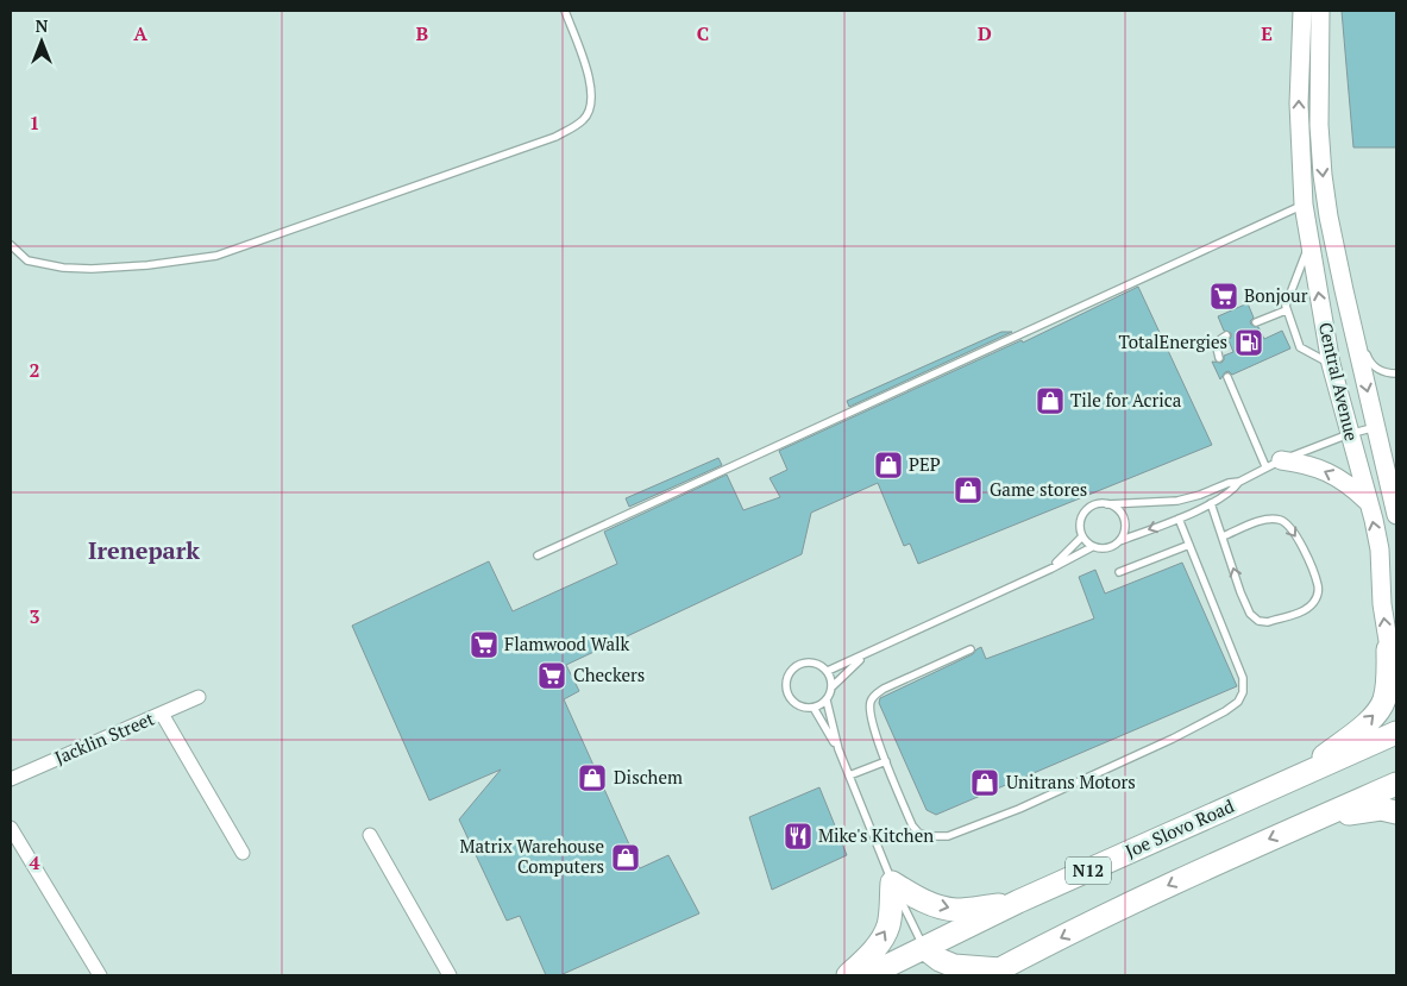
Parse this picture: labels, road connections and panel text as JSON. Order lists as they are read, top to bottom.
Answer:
{
  "streets": {
    "highway": ["Joe Slovo Road", "N12"],
    "street": ["Central Avenue", "Jacklin Street"]
  },
  "districts": ["Irenepark"],
  "places": {
    "supermarket": ["Bonjour", "Flamwood Walk", "Checkers"],
    "fuel station": ["TotalEnergies"],
    "shop": [
      "Tile for Acrica",
      "PEP",
      "Game stores",
      "Dischem",
      "Unitrans Motors",
      "Matrix Warehouse Computers"
    ],
    "restaurant": ["Mike's Kitchen"]
  },
  "north": "top",
  "grid": {
    "columns": [
      "A",
      "B",
      "C",
      "D",
      "E"
    ],
    "rows": [
      "1",
      "2",
      "3",
      "4"
    ]
  }
}
